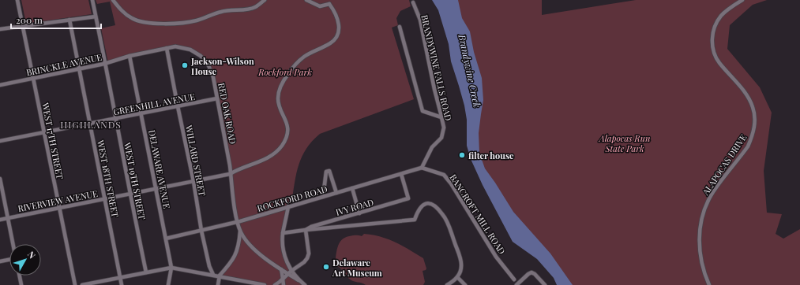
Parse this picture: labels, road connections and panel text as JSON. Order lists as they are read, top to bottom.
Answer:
{
  "streets": {
    "street": [
      "BRINCKLE AVENUE",
      "BRANDYWINE FALLS ROAD",
      "GREENHILL AVENUE",
      "RED OAK ROAD",
      "WEST 17TH STREET",
      "WILLARD STREET",
      "ALAPOCAS DRIVE",
      "DELAWARE AVENUE",
      "WEST 18TH STREET",
      "WEST 19TH STREET",
      "ROCKFORD ROAD",
      "RIVERVIEW AVENUE",
      "IVY ROAD",
      "BANCROFT MILL ROAD"
    ]
  },
  "crossings": [
    ["BRINCKLE AVENUE", "RED OAK ROAD"],
    ["BRINCKLE AVENUE", "WEST 17TH STREET"],
    ["BRINCKLE AVENUE", "DELAWARE AVENUE"],
    ["BRINCKLE AVENUE", "WEST 18TH STREET"],
    ["BRINCKLE AVENUE", "WEST 19TH STREET"],
    ["BRANDYWINE FALLS ROAD", "ROCKFORD ROAD"],
    ["BRANDYWINE FALLS ROAD", "BANCROFT MILL ROAD"],
    ["GREENHILL AVENUE", "RED OAK ROAD"],
    ["GREENHILL AVENUE", "WEST 17TH STREET"],
    ["GREENHILL AVENUE", "WILLARD STREET"],
    ["GREENHILL AVENUE", "DELAWARE AVENUE"],
    ["GREENHILL AVENUE", "WEST 18TH STREET"],
    ["GREENHILL AVENUE", "WEST 19TH STREET"],
    ["RED OAK ROAD", "WILLARD STREET"],
    ["RED OAK ROAD", "DELAWARE AVENUE"],
    ["RED OAK ROAD", "ROCKFORD ROAD"],
    ["RED OAK ROAD", "RIVERVIEW AVENUE"],
    ["WEST 17TH STREET", "RIVERVIEW AVENUE"],
    ["WILLARD STREET", "ROCKFORD ROAD"],
    ["WILLARD STREET", "RIVERVIEW AVENUE"],
    ["DELAWARE AVENUE", "ROCKFORD ROAD"],
    ["DELAWARE AVENUE", "RIVERVIEW AVENUE"],
    ["WEST 18TH STREET", "RIVERVIEW AVENUE"],
    ["WEST 19TH STREET", "RIVERVIEW AVENUE"],
    ["ROCKFORD ROAD", "IVY ROAD"],
    ["ROCKFORD ROAD", "BANCROFT MILL ROAD"]
  ],
  "districts": ["HIGHLANDS"],
  "water": ["Brandywine Creek"],
  "parks": ["Rockford Park", "Alapocas Run State Park"],
  "places": ["Jackson-Wilson House", "filter house", "Delaware Art Museum"],
  "scale_bar": "200 m",
  "north": "top right"
}
